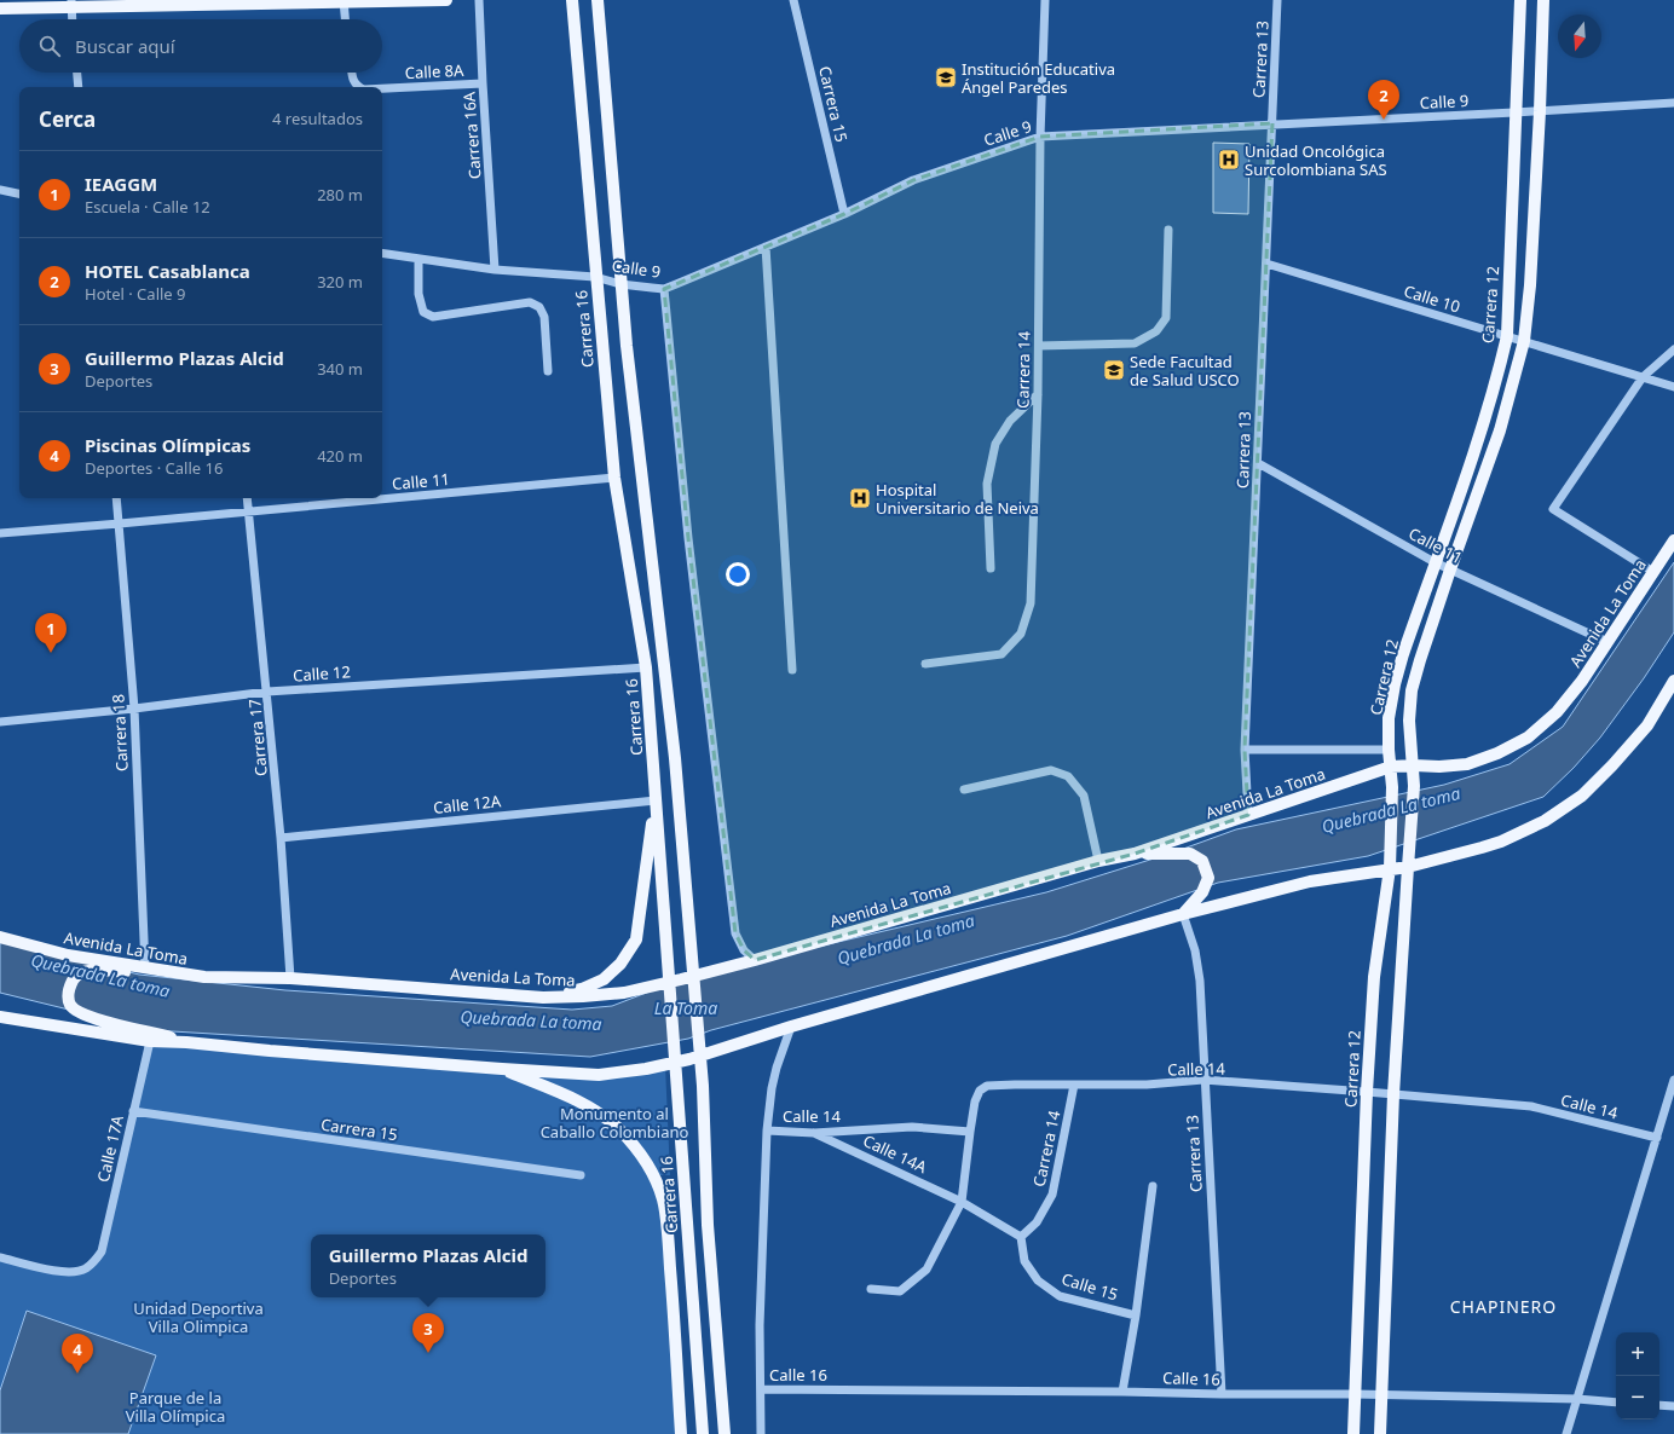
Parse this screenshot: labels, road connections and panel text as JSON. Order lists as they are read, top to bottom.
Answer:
{
  "streets": {
    "main road": ["Carrera 12", "Carrera 16", "Avenida La Toma"],
    "street": [
      "Carrera 13",
      "Calle 8A",
      "Calle 9",
      "Carrera 15",
      "Carrera 16A",
      "Calle 10",
      "Carrera 14",
      "Calle 11",
      "Calle 12",
      "Carrera 18",
      "Carrera 17",
      "Calle 12A",
      "Calle 14",
      "Calle 17A",
      "Calle 14A",
      "Calle 15",
      "Calle 16"
    ]
  },
  "crossings": [
    ["Carrera 13", "Calle 9"],
    ["Carrera 13", "Calle 10"],
    ["Carrera 13", "Calle 11"],
    ["Carrera 13", "Avenida La Toma"],
    ["Carrera 13", "Calle 14"],
    ["Carrera 13", "Calle 16"],
    ["Calle 8A", "Carrera 16A"],
    ["Calle 9", "Carrera 15"],
    ["Calle 9", "Carrera 16A"],
    ["Calle 9", "Carrera 12"],
    ["Calle 9", "Carrera 16"],
    ["Calle 9", "Carrera 14"],
    ["Carrera 15", "Calle 17A"],
    ["Calle 10", "Carrera 12"],
    ["Carrera 12", "Calle 11"],
    ["Carrera 12", "Avenida La Toma"],
    ["Carrera 12", "Calle 14"],
    ["Carrera 12", "Calle 16"],
    ["Carrera 16", "Calle 11"],
    ["Carrera 16", "Calle 12"],
    ["Carrera 16", "Calle 12A"],
    ["Carrera 14", "Calle 14"],
    ["Carrera 14", "Calle 15"],
    ["Calle 11", "Avenida La Toma"],
    ["Calle 11", "Carrera 18"],
    ["Calle 11", "Carrera 17"],
    ["Avenida La Toma", "Carrera 18"],
    ["Avenida La Toma", "Carrera 17"],
    ["Calle 12", "Carrera 18"],
    ["Calle 12", "Carrera 17"],
    ["Carrera 17", "Calle 12A"],
    ["Calle 14", "Calle 14A"]
  ],
  "districts": ["CHAPINERO"],
  "water": ["Quebrada La toma", "La Toma"],
  "parks": ["Monumento al Caballo Colombiano", "Unidad Deportiva Villa Olimpica", "Parque de la Villa Olímpica"],
  "places": {
    "school or university": ["Institución Educativa Ángel Paredes", "Sede Facultad de Salud USCO"],
    "hospital": ["Unidad Oncológica Surcolombiana SAS", "Hospital Universitario de Neiva"]
  },
  "north": "bottom",
  "page": {
    "search": "Buscar aquí",
    "pins": [
      "2",
      "1",
      "3",
      "4"
    ],
    "heading": ["Cerca", "4 resultados"],
    "list": [
      {
        "mark": "1",
        "name": "IEAGGM",
        "note": "Escuela · Calle 12",
        "value": "280 m"
      },
      {
        "mark": "2",
        "name": "HOTEL Casablanca",
        "note": "Hotel · Calle 9",
        "value": "320 m"
      },
      {
        "mark": "3",
        "name": "Guillermo Plazas Alcid",
        "note": "Deportes",
        "value": "340 m"
      },
      {
        "mark": "4",
        "name": "Piscinas Olímpicas",
        "note": "Deportes · Calle 16",
        "value": "420 m"
      }
    ],
    "popup": ["Guillermo Plazas Alcid", "Deportes"],
    "map_buttons": ["+", "−"]
  }
}
